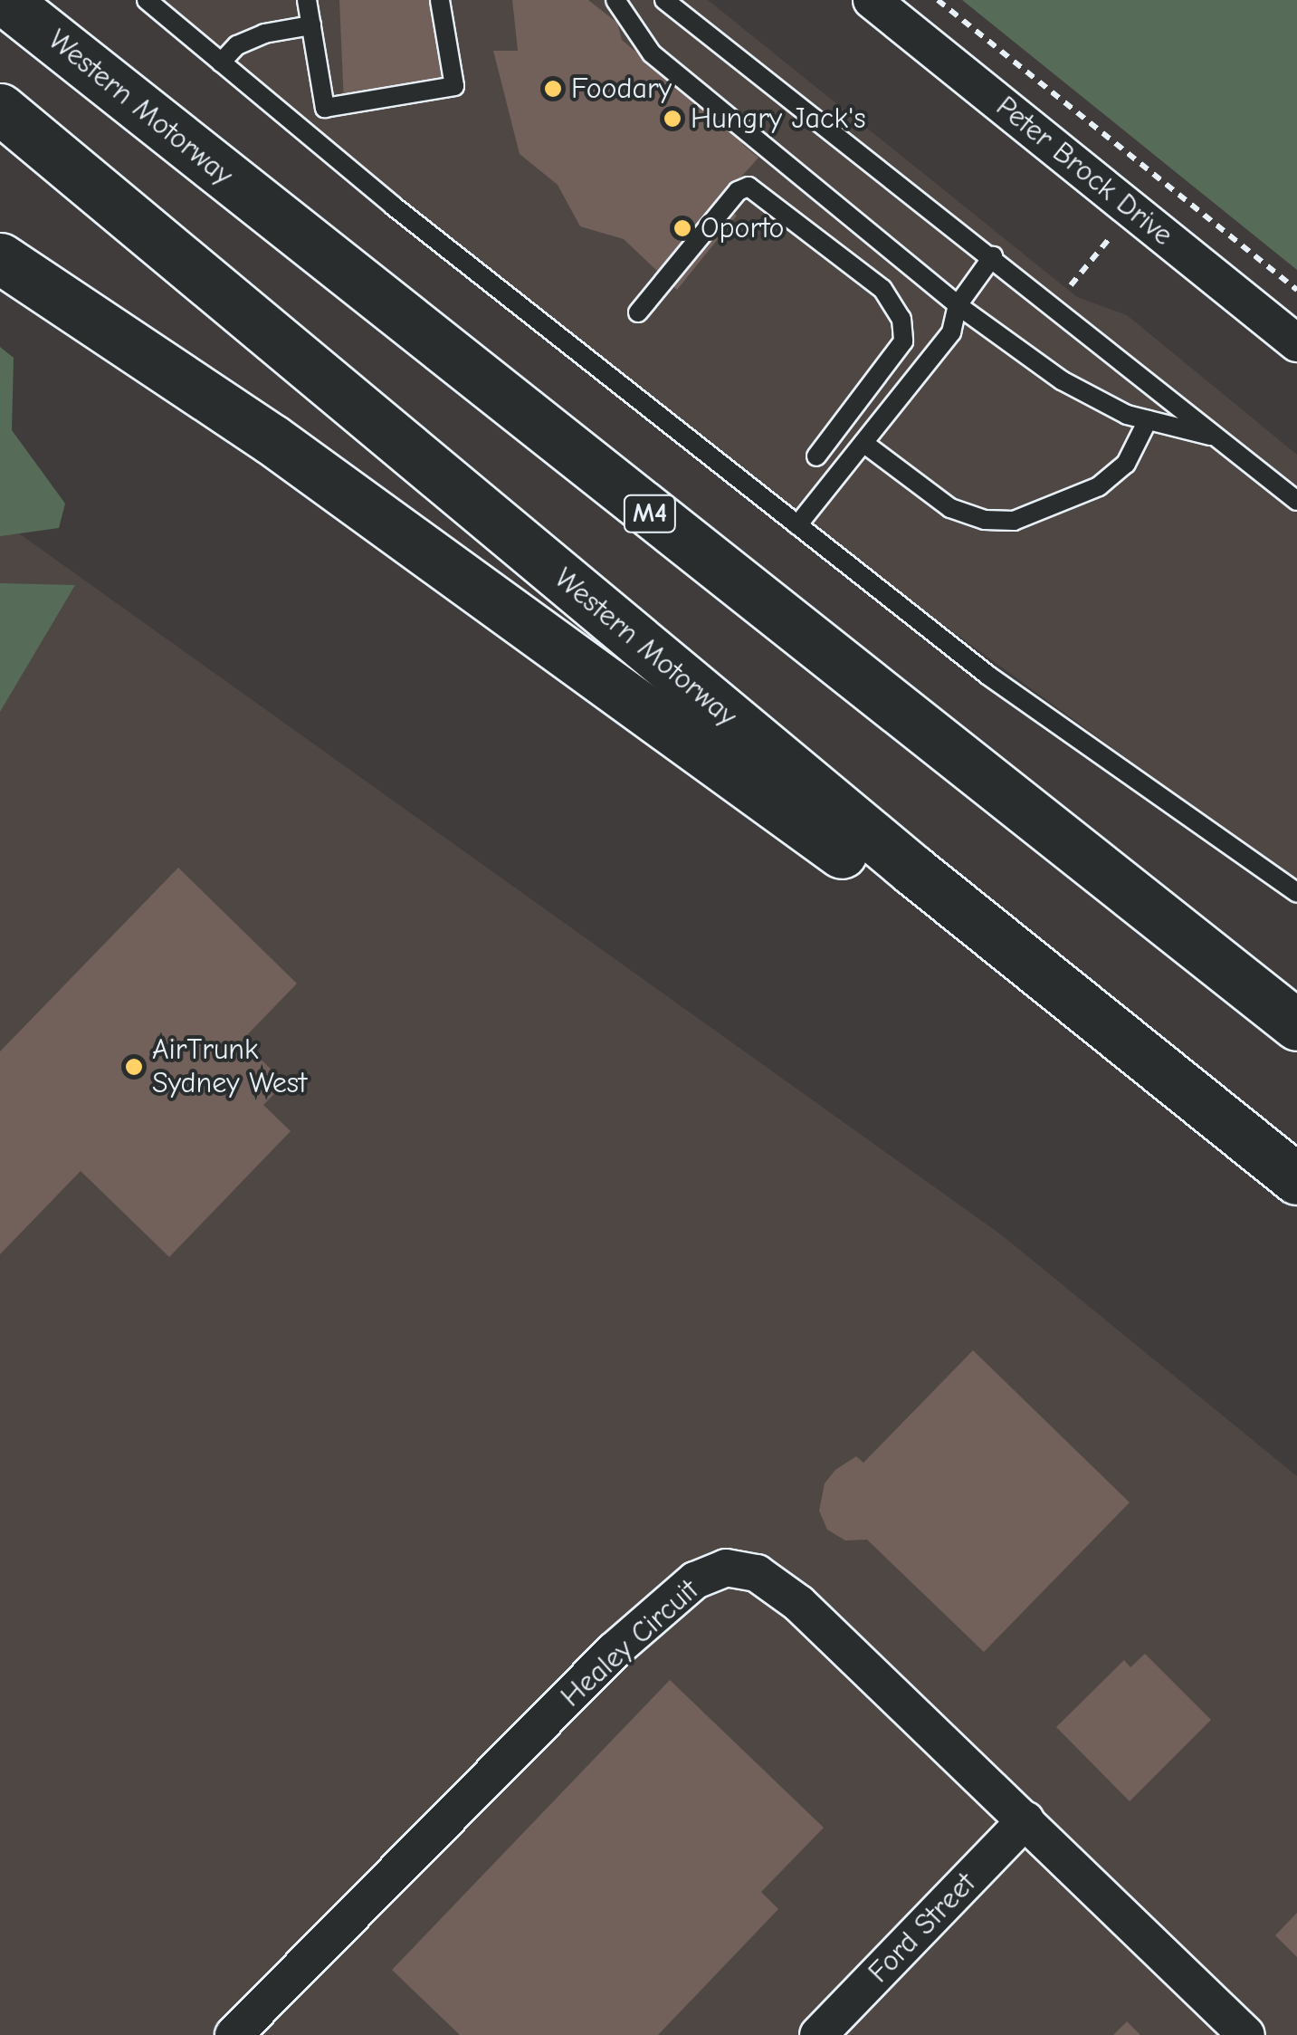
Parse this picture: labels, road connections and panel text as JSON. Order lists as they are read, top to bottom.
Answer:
{
  "streets": {
    "highway": ["Western Motorway", "M4"],
    "street": ["Peter Brock Drive", "Healey Circuit", "Ford Street"]
  },
  "crossings": [
    ["Healey Circuit", "Ford Street"]
  ],
  "places": [
    "Foodary",
    "Hungry Jack's",
    "Oporto",
    "AirTrunk Sydney West"
  ]
}
